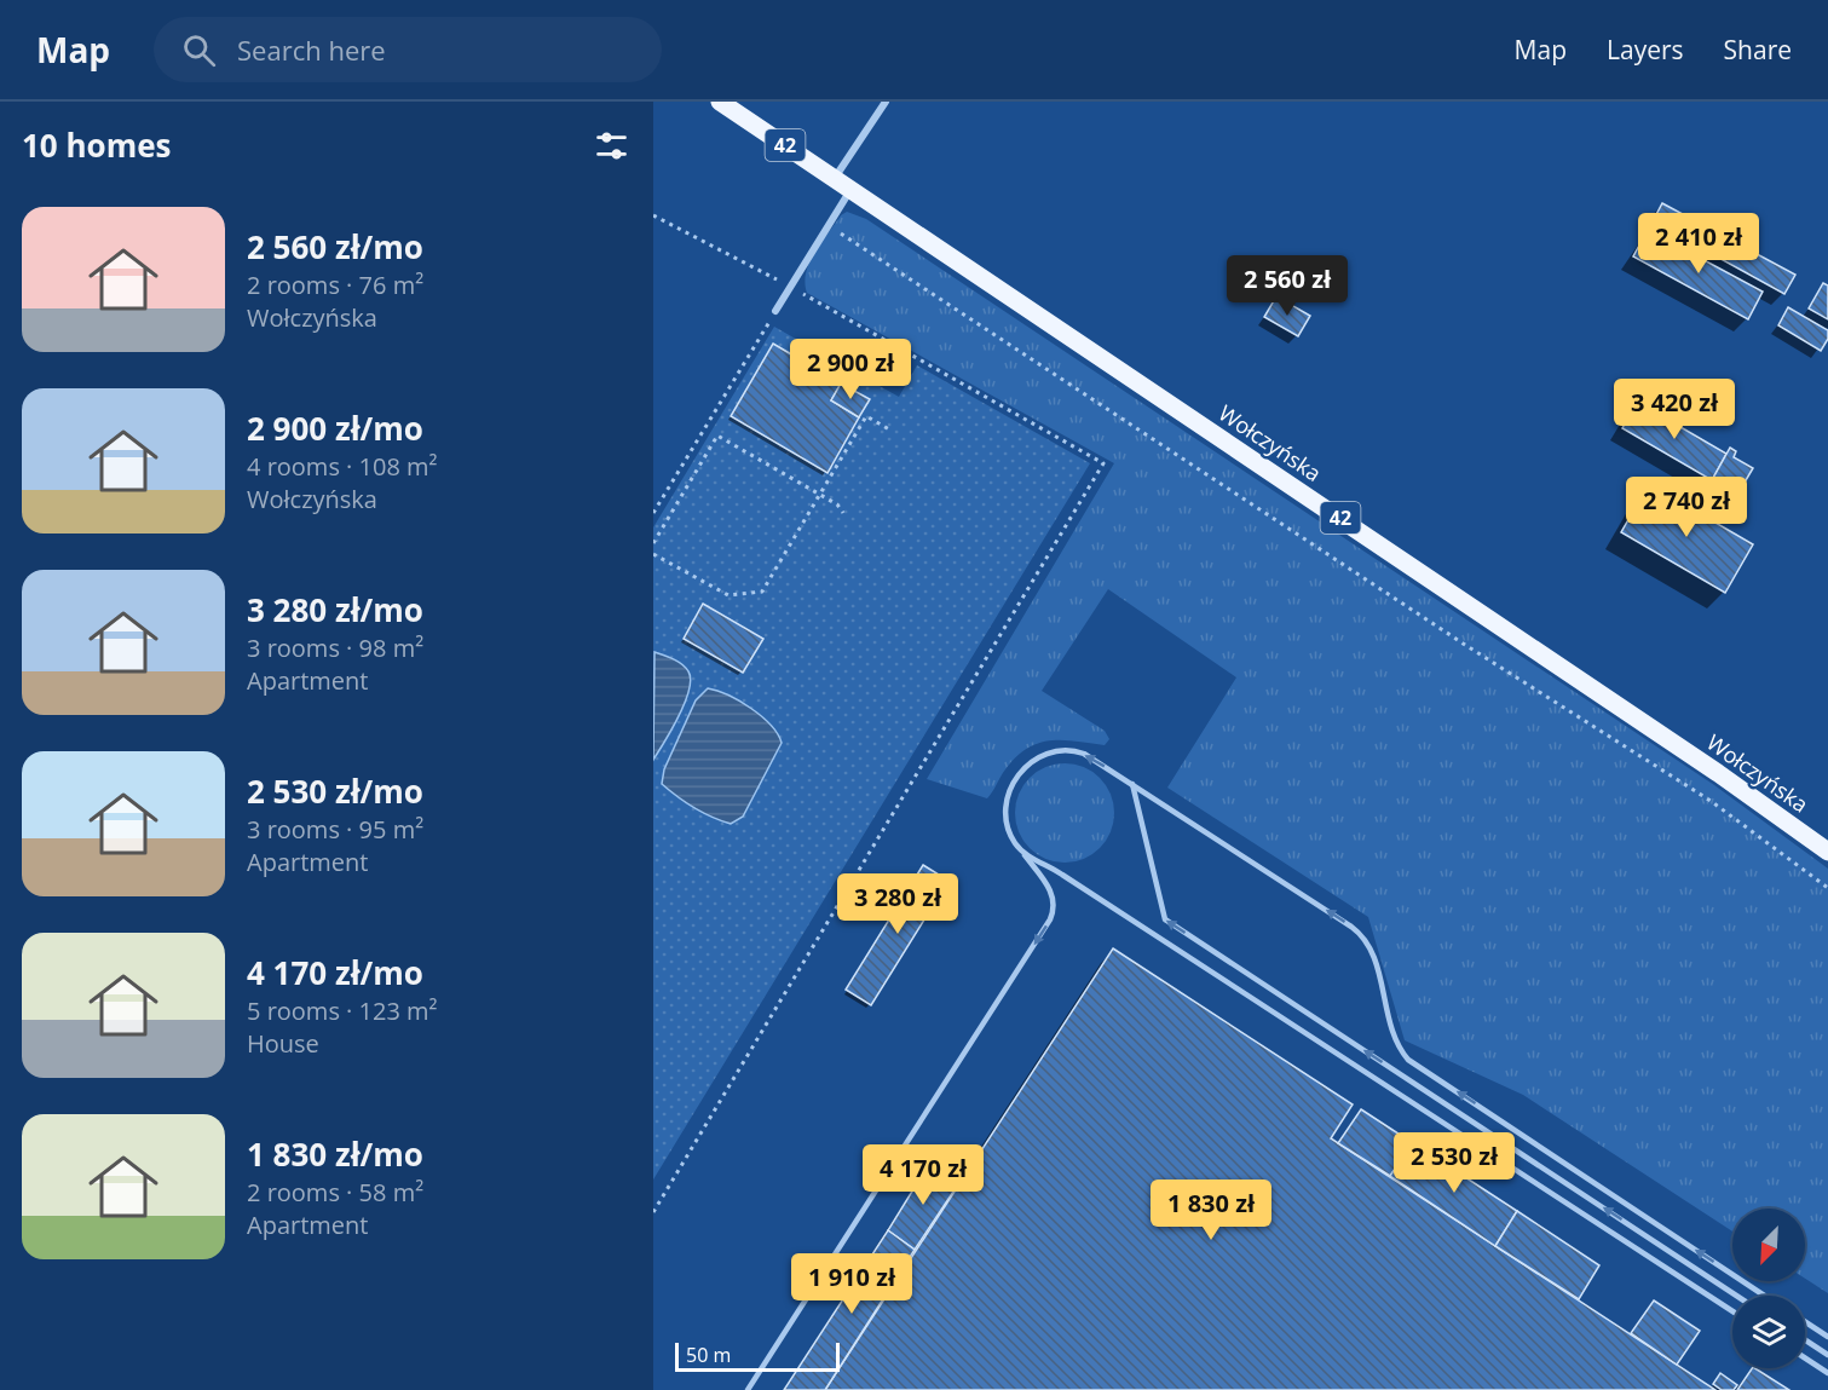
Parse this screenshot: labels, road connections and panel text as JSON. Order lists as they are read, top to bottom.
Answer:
{
  "streets": {
    "main road": ["42", "Wołczyńska"]
  },
  "scale_bar": "50 m",
  "north": "bottom left",
  "page": {
    "header": "Map",
    "search": "Search here",
    "nav": ["Map", "Layers", "Share"],
    "heading": "10 homes",
    "list": [
      {
        "name": "2 560 zł/mo",
        "note": "2 rooms · 76 m² · Wołczyńska"
      },
      {
        "name": "2 900 zł/mo",
        "note": "4 rooms · 108 m² · Wołczyńska"
      },
      {
        "name": "3 280 zł/mo",
        "note": "3 rooms · 98 m² · Apartment"
      },
      {
        "name": "2 530 zł/mo",
        "note": "3 rooms · 95 m² · Apartment"
      },
      {
        "name": "4 170 zł/mo",
        "note": "5 rooms · 123 m² · House"
      },
      {
        "name": "1 830 zł/mo",
        "note": "2 rooms · 58 m² · Apartment"
      }
    ],
    "price": [
      "2 410 zł",
      "2 560 zł",
      "2 900 zł",
      "3 420 zł",
      "2 740 zł",
      "3 280 zł",
      "2 530 zł",
      "4 170 zł",
      "1 830 zł",
      "1 910 zł"
    ],
    "scale": "50 m"
  }
}
